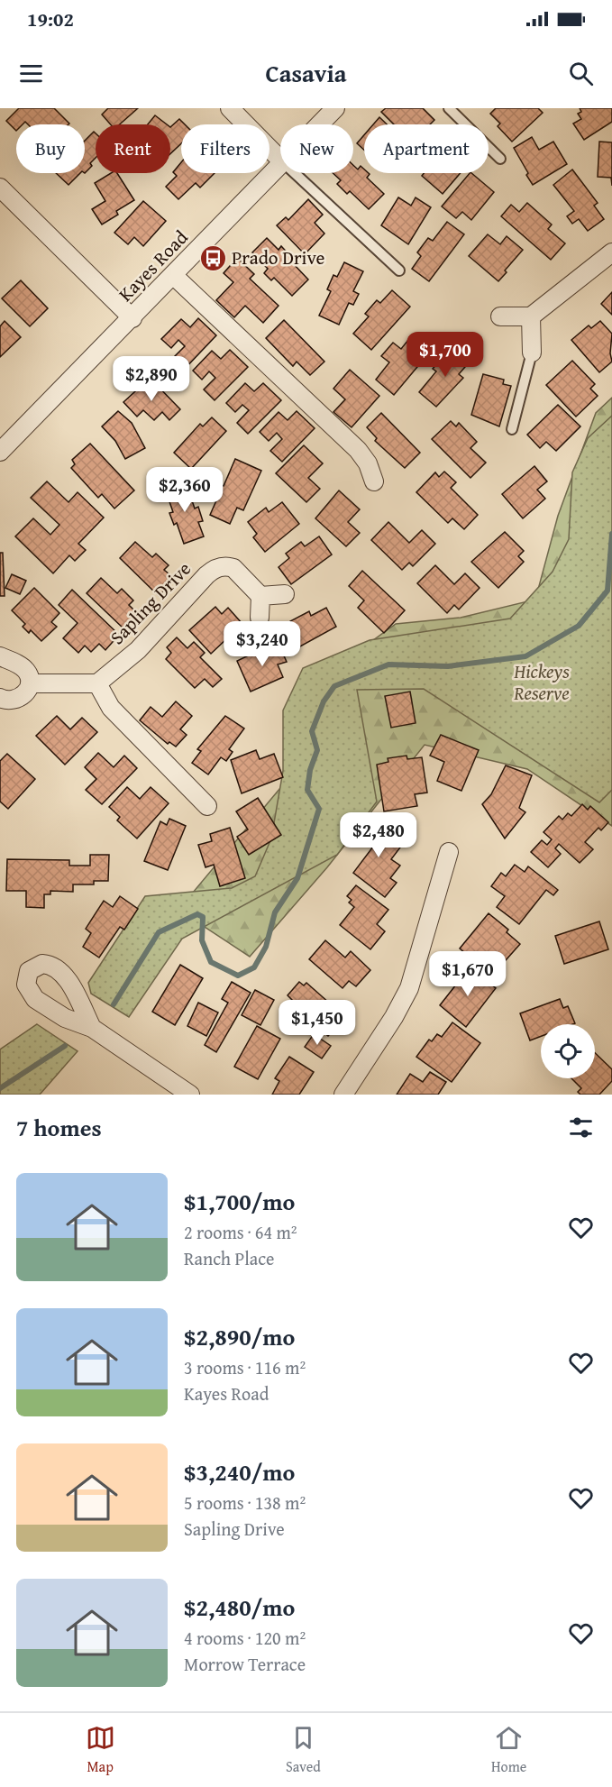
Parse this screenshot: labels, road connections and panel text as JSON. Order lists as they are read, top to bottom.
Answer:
{
  "streets": {
    "street": ["Kayes Road", "Sapling Drive"]
  },
  "parks": ["Hickeys Reserve"],
  "places": {
    "bus stop": ["Prado Drive"]
  },
  "page": {
    "status": "19:02",
    "header": "Casavia",
    "chip": [
      "Buy",
      "Rent",
      "Filters",
      "New",
      "Apartment"
    ],
    "price": [
      "$1,700",
      "$2,890",
      "$2,360",
      "$3,240",
      "$2,480",
      "$1,670",
      "$1,450"
    ],
    "heading": "7 homes",
    "list": [
      {
        "name": "$1,700/mo",
        "note": "2 rooms · 64 m² · Ranch Place"
      },
      {
        "name": "$2,890/mo",
        "note": "3 rooms · 116 m² · Kayes Road"
      },
      {
        "name": "$3,240/mo",
        "note": "5 rooms · 138 m² · Sapling Drive"
      },
      {
        "name": "$2,480/mo",
        "note": "4 rooms · 120 m² · Morrow Terrace"
      }
    ],
    "tabs": ["Map", "Saved", "Home"]
  }
}
